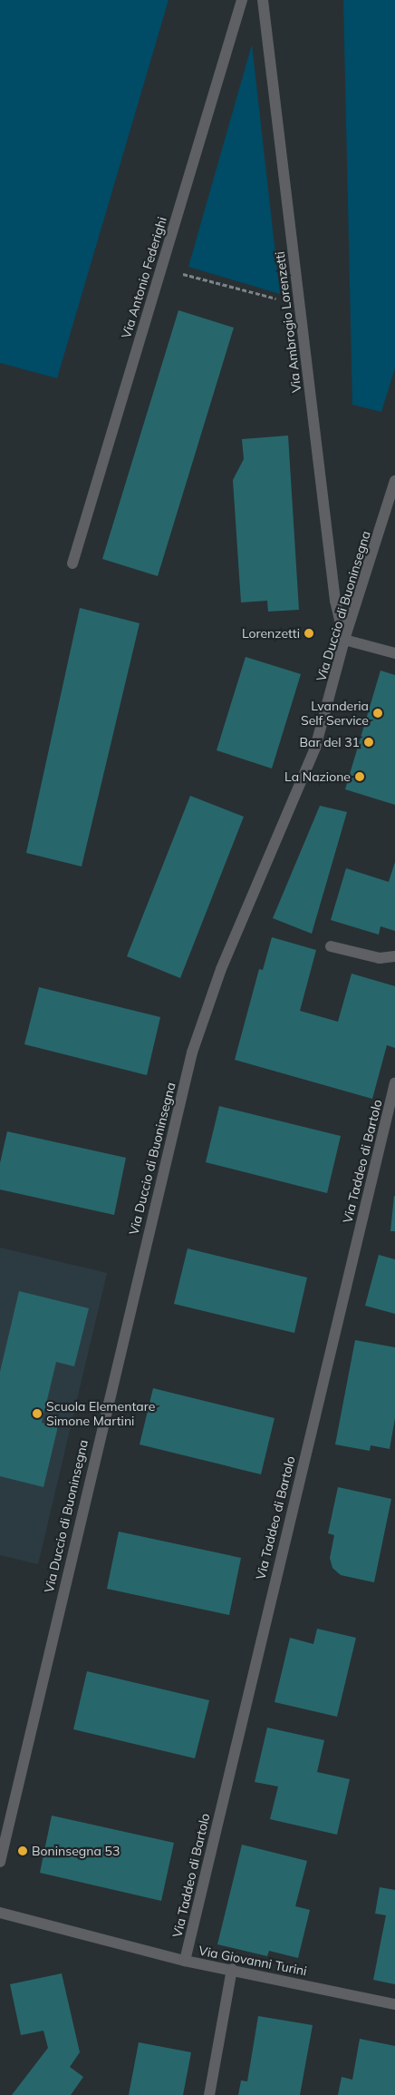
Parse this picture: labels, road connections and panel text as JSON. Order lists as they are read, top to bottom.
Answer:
{
  "streets": {
    "street": [
      "Via Antonio Federighi",
      "Via Ambrogio Lorenzetti",
      "Via Duccio di Buoninsegna",
      "Via Taddeo di Bartolo",
      "Via Giovanni Turini"
    ]
  },
  "crossings": [
    ["Via Ambrogio Lorenzetti", "Via Duccio di Buoninsegna"],
    ["Via Taddeo di Bartolo", "Via Giovanni Turini"]
  ],
  "places": [
    "Lorenzetti",
    "Lvanderia Self Service",
    "Bar del 31",
    "La Nazione",
    "Scuola Elementare Simone Martini",
    "Boninsegna 53"
  ]
}
